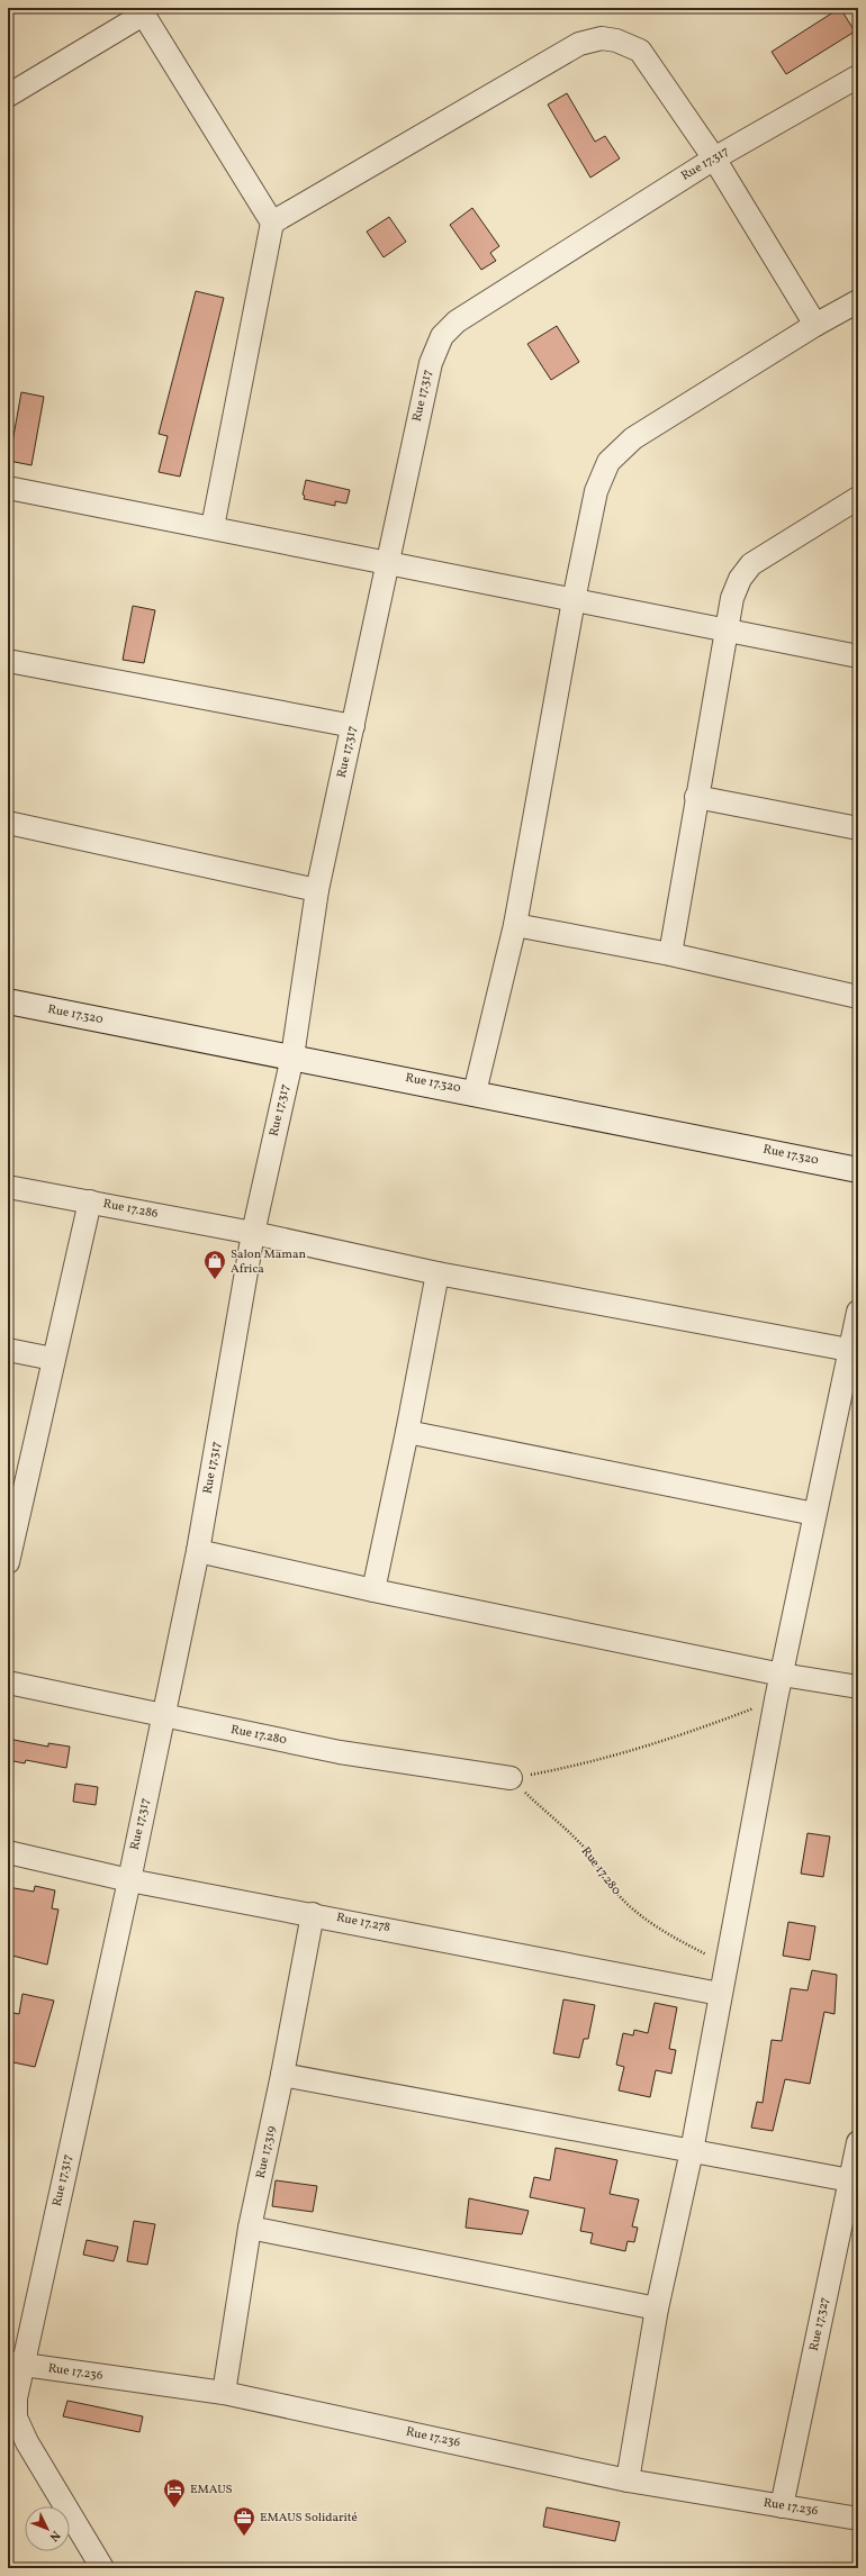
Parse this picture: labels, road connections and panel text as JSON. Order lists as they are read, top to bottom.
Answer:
{
  "streets": {
    "street": [
      "Rue 17.317",
      "Rue 17.320",
      "Rue 17.286",
      "Rue 17.280",
      "Rue 17.278",
      "Rue 17.319",
      "Rue 17.327",
      "Rue 17.236"
    ]
  },
  "crossings": [
    ["Rue 17.317", "Rue 17.320"],
    ["Rue 17.317", "Rue 17.286"],
    ["Rue 17.317", "Rue 17.280"],
    ["Rue 17.317", "Rue 17.278"],
    ["Rue 17.317", "Rue 17.236"],
    ["Rue 17.278", "Rue 17.319"],
    ["Rue 17.319", "Rue 17.236"],
    ["Rue 17.327", "Rue 17.236"]
  ],
  "places": {
    "shop": ["Salon Maman Africa"],
    "hotel": ["EMAUS"],
    "office": ["EMAUS Solidarité"]
  },
  "north": "bottom right"
}
